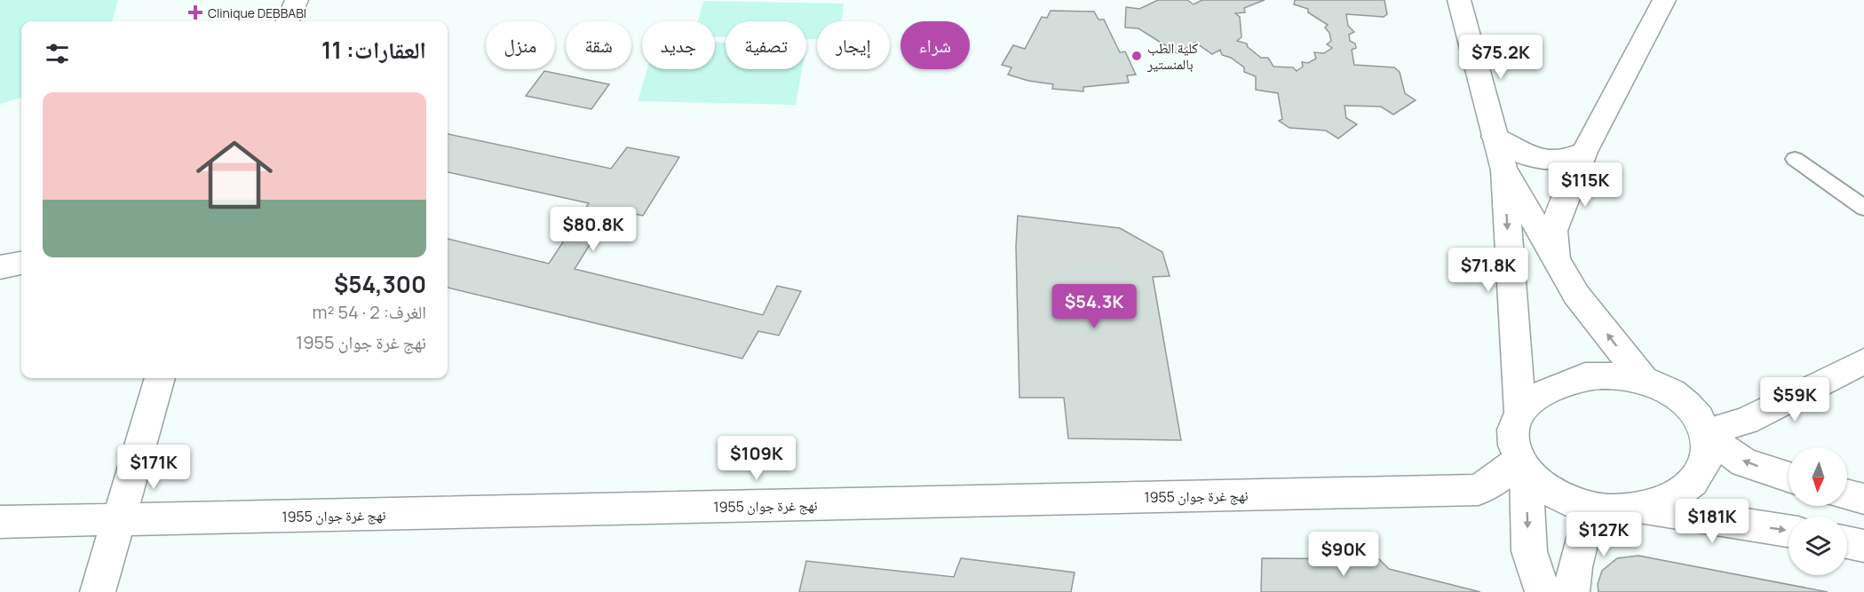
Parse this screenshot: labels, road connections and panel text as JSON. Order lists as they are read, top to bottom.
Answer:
{
  "streets": {
    "street": ["نهج غرة جوان 1955"]
  },
  "places": {
    "health": ["Clinique DEBBABI"],
    "other": ["كلية الطب بالمنستير"]
  },
  "north": "bottom",
  "page": {
    "chip": [
      "شراء",
      "إيجار",
      "تصفية",
      "جديد",
      "شقة",
      "منزل"
    ],
    "heading": "العقارات: 11",
    "price": [
      "$75.2K",
      "$115K",
      "$80.8K",
      "$71.8K",
      "$54.3K",
      "$59K",
      "$109K",
      "$171K",
      "$181K",
      "$127K",
      "$90K"
    ],
    "list": [
      {
        "name": "$54,300",
        "note": "الغرف: 2 · 54 m² · نهج غرة جوان 1955"
      }
    ]
  }
}
